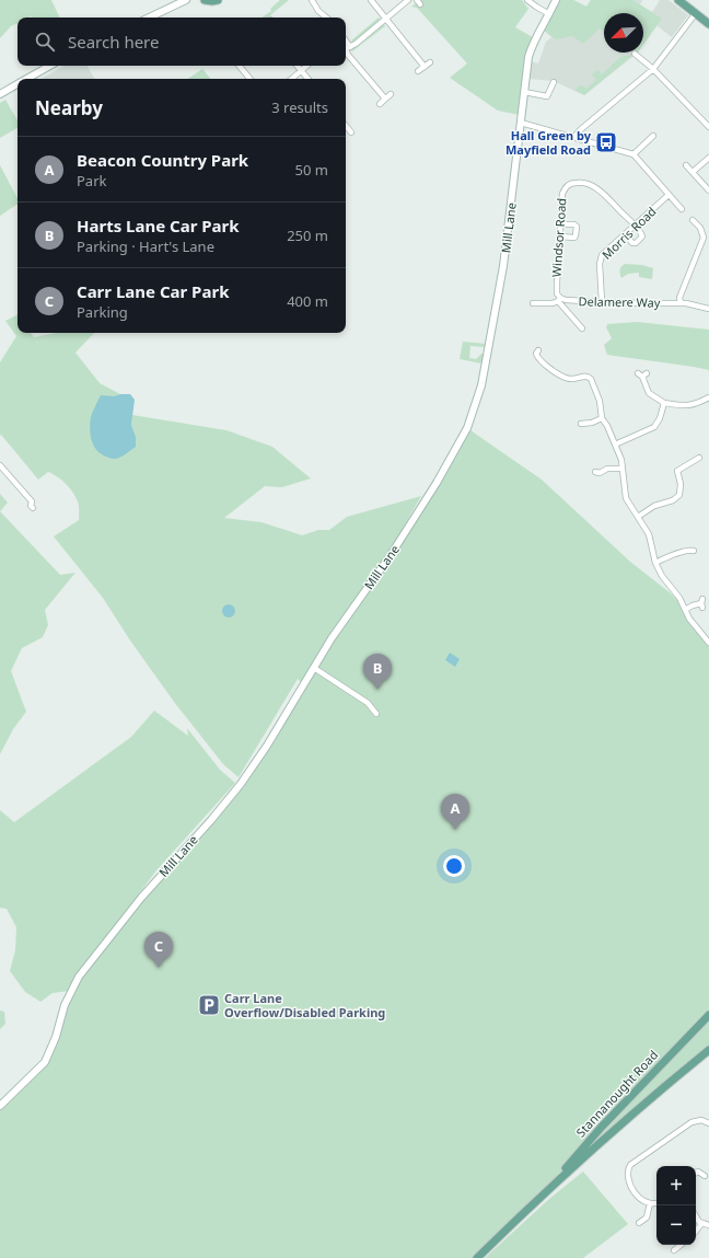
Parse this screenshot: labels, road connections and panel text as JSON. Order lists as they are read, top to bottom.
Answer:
{
  "streets": {
    "main road": ["Stannanought Road"],
    "street": [
      "Mill Lane",
      "Morris Road",
      "Windsor Road",
      "Delamere Way"
    ]
  },
  "crossings": [
    ["Morris Road", "Windsor Road"],
    ["Morris Road", "Delamere Way"],
    ["Windsor Road", "Delamere Way"]
  ],
  "places": {
    "bus stop": ["Hall Green by Mayfield Road"],
    "parking": ["Carr Lane Overflow/Disabled Parking"]
  },
  "north": "bottom left",
  "page": {
    "search": "Search here",
    "heading": ["Nearby", "3 results"],
    "list": [
      {
        "mark": "A",
        "name": "Beacon Country Park",
        "note": "Park",
        "value": "50 m"
      },
      {
        "mark": "B",
        "name": "Harts Lane Car Park",
        "note": "Parking · Hart's Lane",
        "value": "250 m"
      },
      {
        "mark": "C",
        "name": "Carr Lane Car Park",
        "note": "Parking",
        "value": "400 m"
      }
    ],
    "pins": ["B", "A", "C"],
    "map_buttons": ["+", "−"]
  }
}
